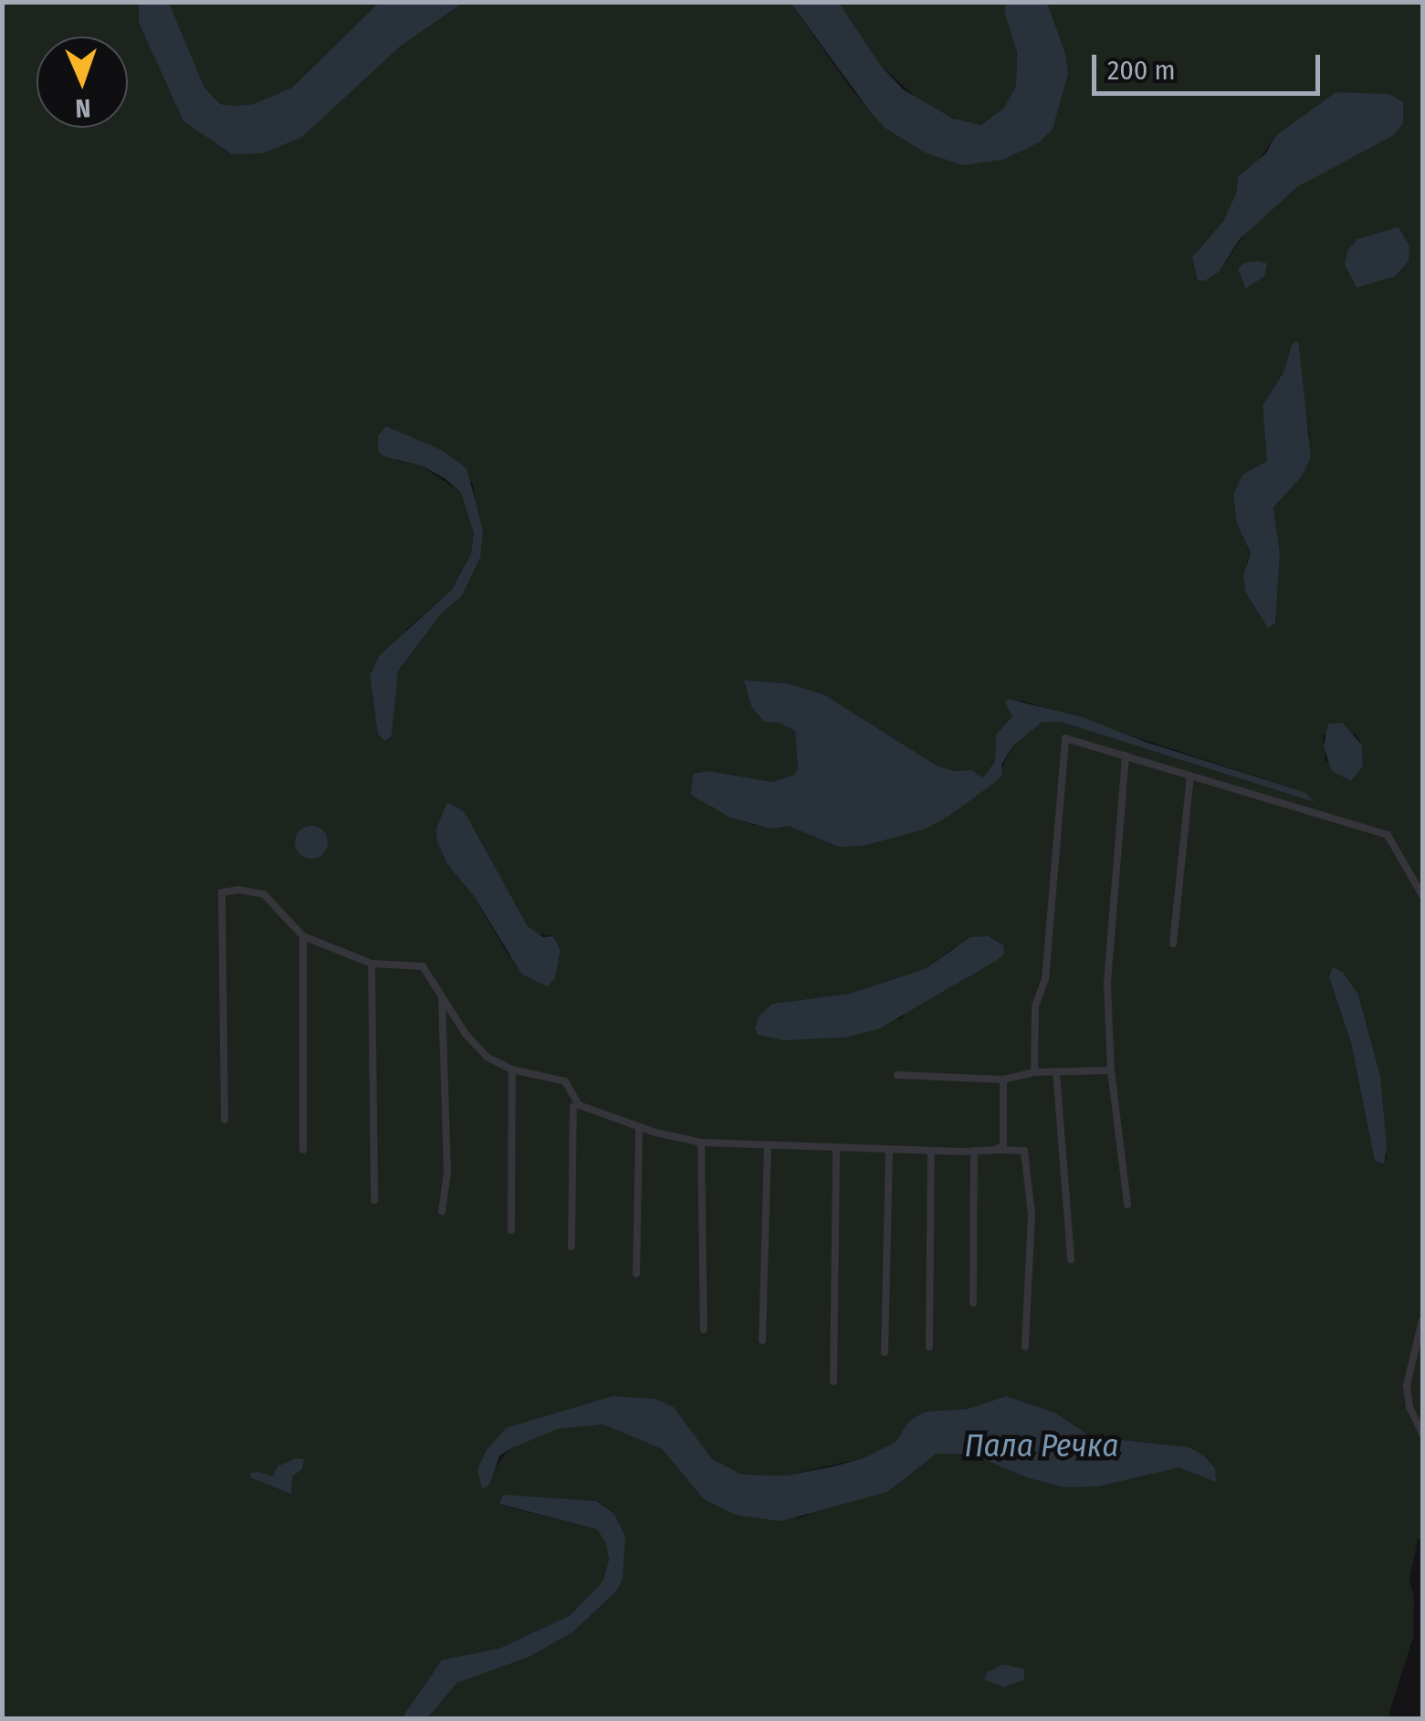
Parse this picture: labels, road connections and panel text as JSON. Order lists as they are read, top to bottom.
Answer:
{
  "water": ["Пала Речка"],
  "scale_bar": "200 m",
  "north": "bottom"
}
